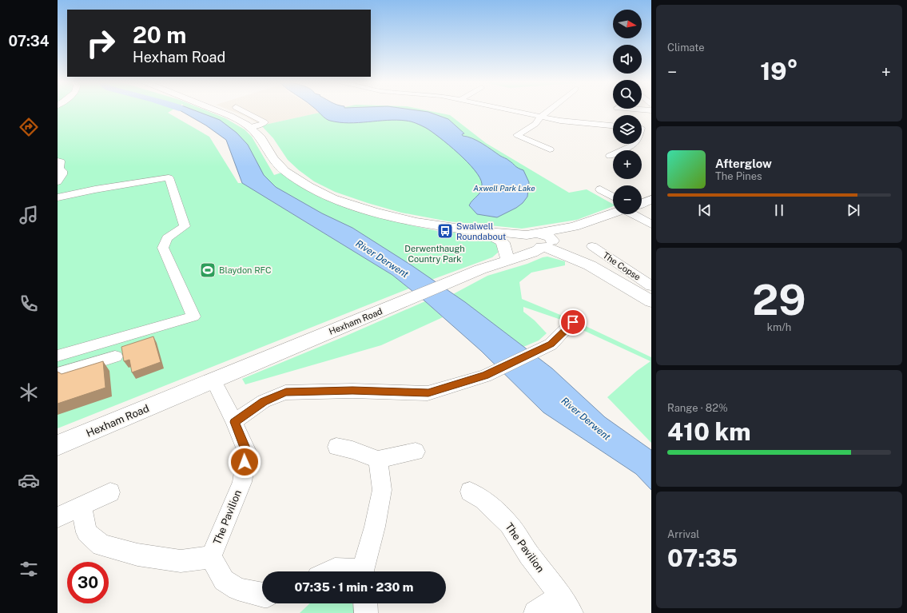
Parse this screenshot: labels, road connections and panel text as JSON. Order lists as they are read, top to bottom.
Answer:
{
  "streets": {
    "main road": ["Hexham Road"],
    "street": ["The Copse", "The Pavilion"]
  },
  "water": ["Axwell Park Lake", "River Derwent"],
  "parks": ["Derwenthaugh Country Park"],
  "places": {
    "bus stop": ["Swalwell Roundabout"],
    "sports": ["Blaydon RFC"]
  },
  "north": "right",
  "page": {
    "tabs": "07:34",
    "tile": [
      "Climate",
      ["29", "km/h"],
      ["Range · 82%", "410 km"],
      ["Arrival", "07:35"]
    ],
    "map_buttons": ["+", "−"],
    "turn": ["20 m", "Hexham Road"],
    "heat": ["−", "19°", "+"],
    "song": ["Afterglow", "The Pines"],
    "limit": "30",
    "trip": "07:35 · 1 min · 230 m"
  }
}
